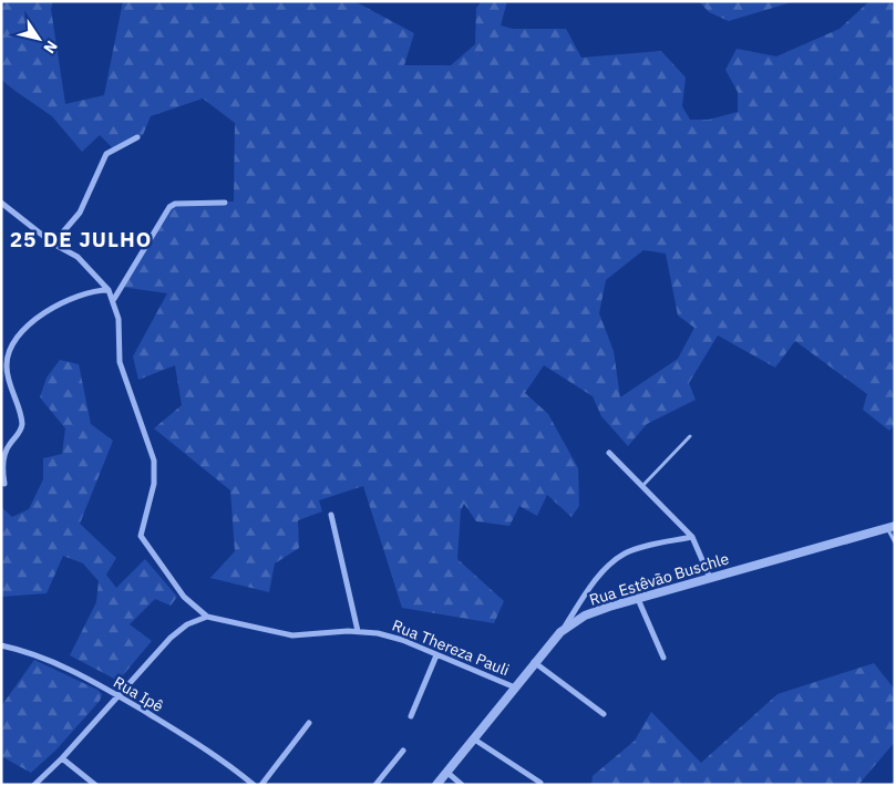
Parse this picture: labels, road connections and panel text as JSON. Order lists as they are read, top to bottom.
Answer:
{
  "streets": {
    "street": ["Rua Estêvão Buschle", "Rua Thereza Pauli", "Rua Ipê"]
  },
  "crossings": [
    ["Rua Estêvão Buschle", "Rua Thereza Pauli"]
  ],
  "districts": ["25 DE JULHO"],
  "north": "bottom right"
}
